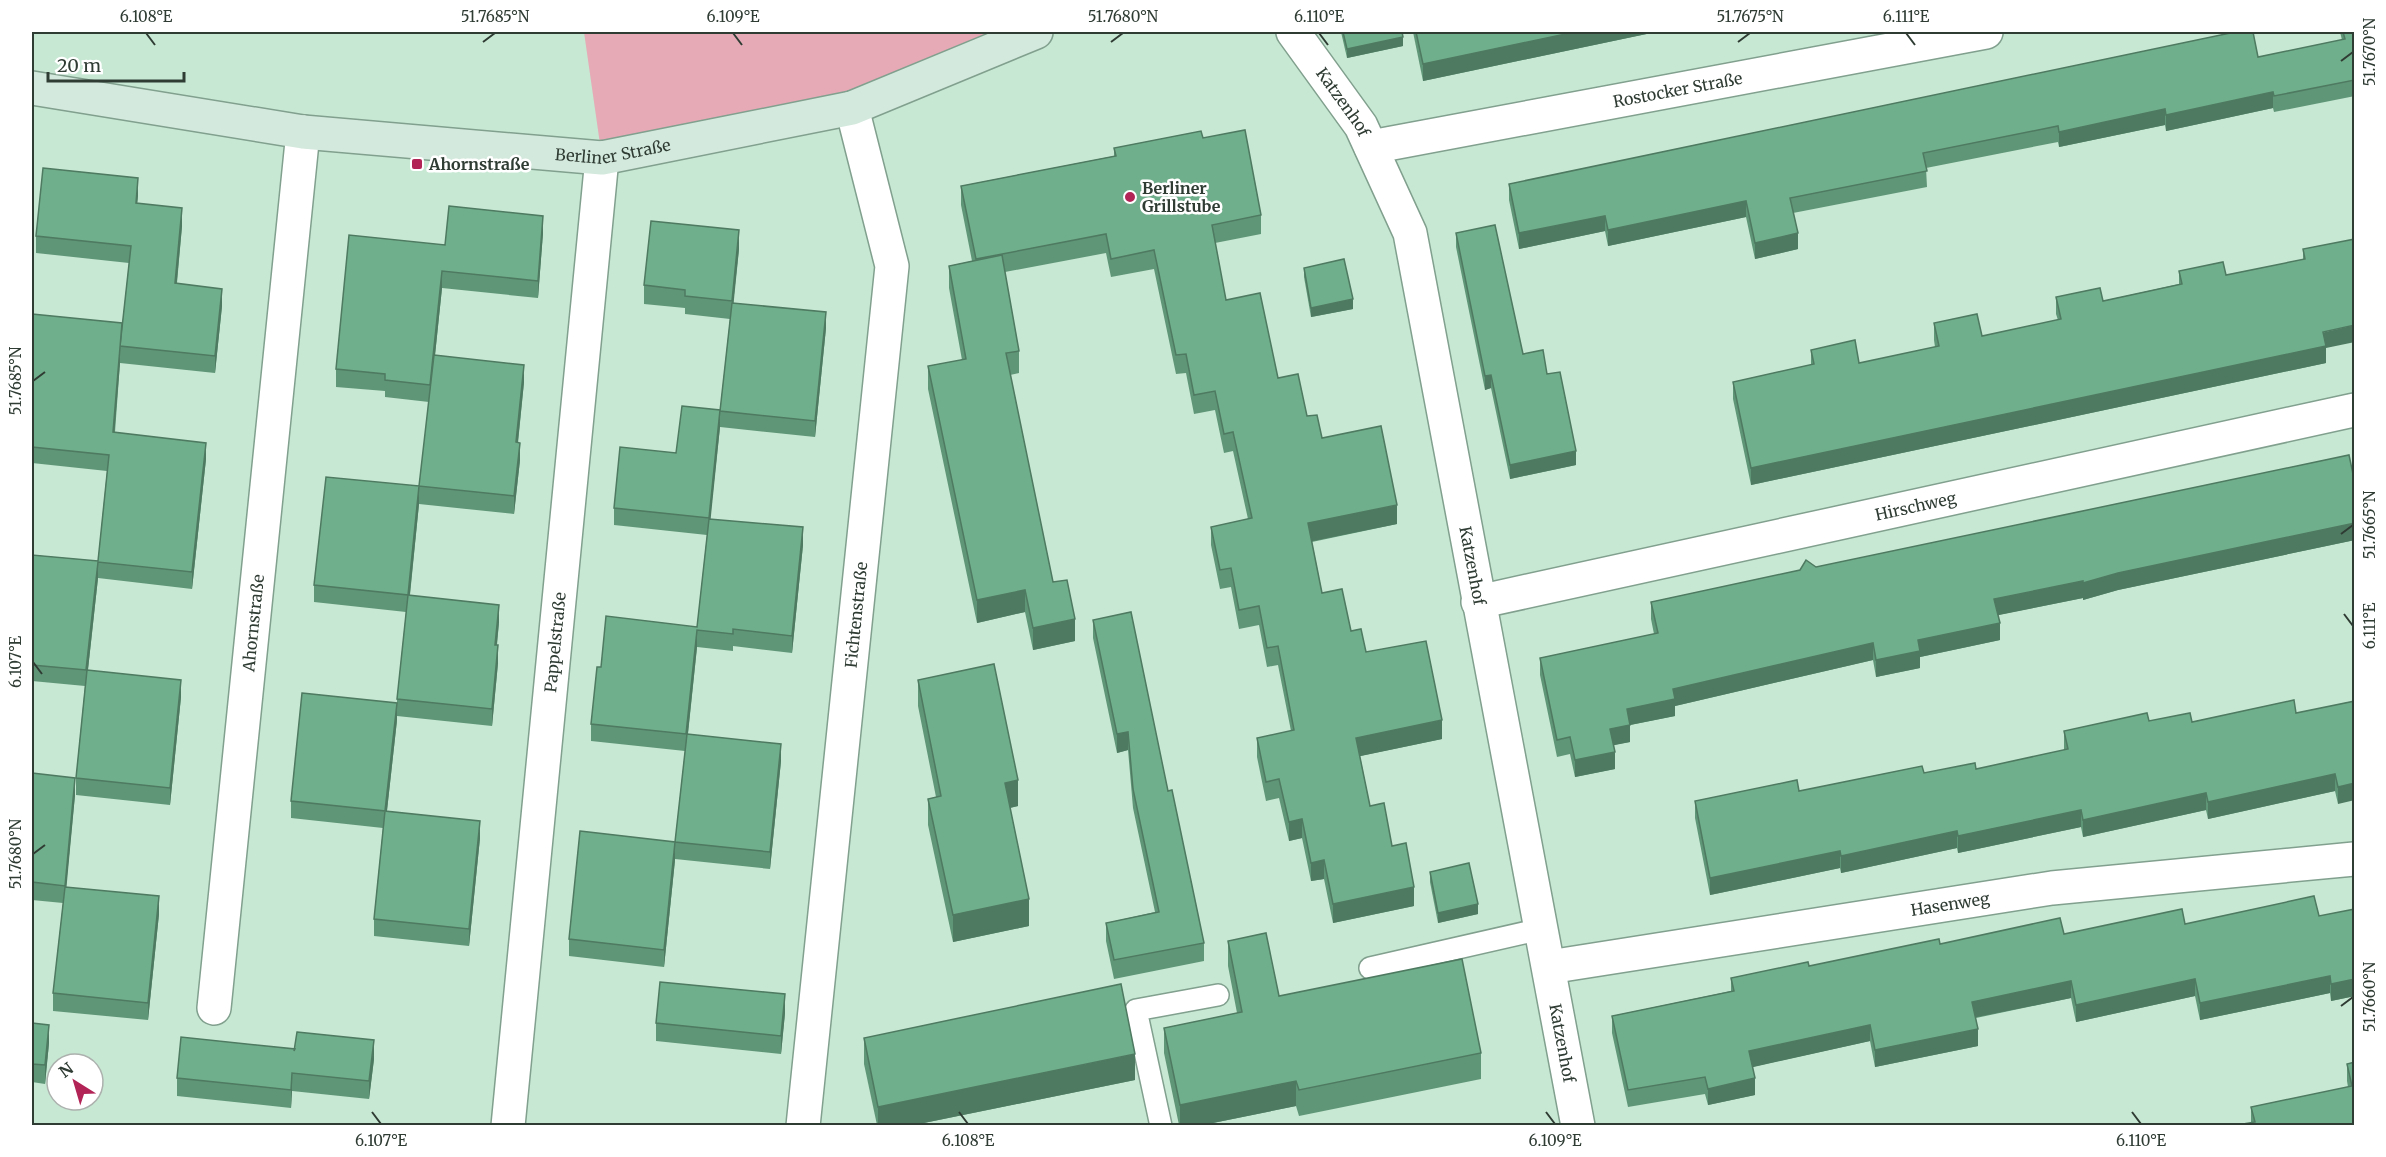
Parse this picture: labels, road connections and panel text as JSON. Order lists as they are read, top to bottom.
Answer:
{
  "streets": {
    "street": [
      "Rostocker Straße",
      "Katzenhof",
      "Berliner Straße",
      "Hirschweg",
      "Fichtenstraße",
      "Ahornstraße",
      "Pappelstraße",
      "Hasenweg"
    ]
  },
  "crossings": [
    ["Rostocker Straße", "Katzenhof"],
    ["Katzenhof", "Hirschweg"],
    ["Katzenhof", "Hasenweg"],
    ["Berliner Straße", "Fichtenstraße"],
    ["Berliner Straße", "Ahornstraße"],
    ["Berliner Straße", "Pappelstraße"]
  ],
  "places": {
    "transit": ["Ahornstraße"],
    "other": ["Berliner Grillstube"]
  },
  "scale_bar": "20 m",
  "north": "top left",
  "coordinates": [
    "6.108°E",
    "51.7685°N",
    "6.109°E",
    "51.7680°N",
    "6.110°E",
    "51.7675°N",
    "6.111°E",
    "51.7670°N",
    "51.7665°N",
    "6.107°E",
    "51.7660°N"
  ]
}
